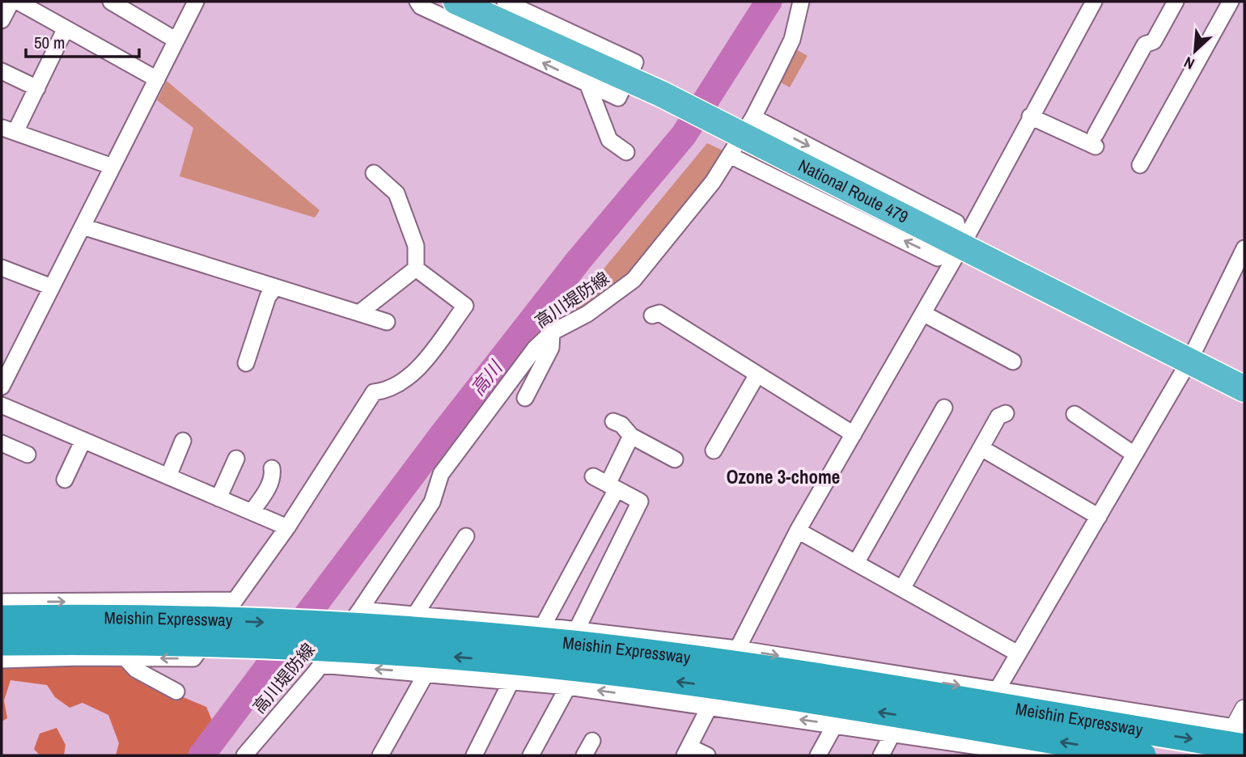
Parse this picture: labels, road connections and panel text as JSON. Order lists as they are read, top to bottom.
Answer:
{
  "streets": {
    "highway": ["National Route 479", "Meishin Expressway"],
    "street": ["高川堤防線"]
  },
  "districts": ["Ozone 3-chome"],
  "water": ["高川"],
  "scale_bar": "50 m",
  "north": "bottom left"
}
